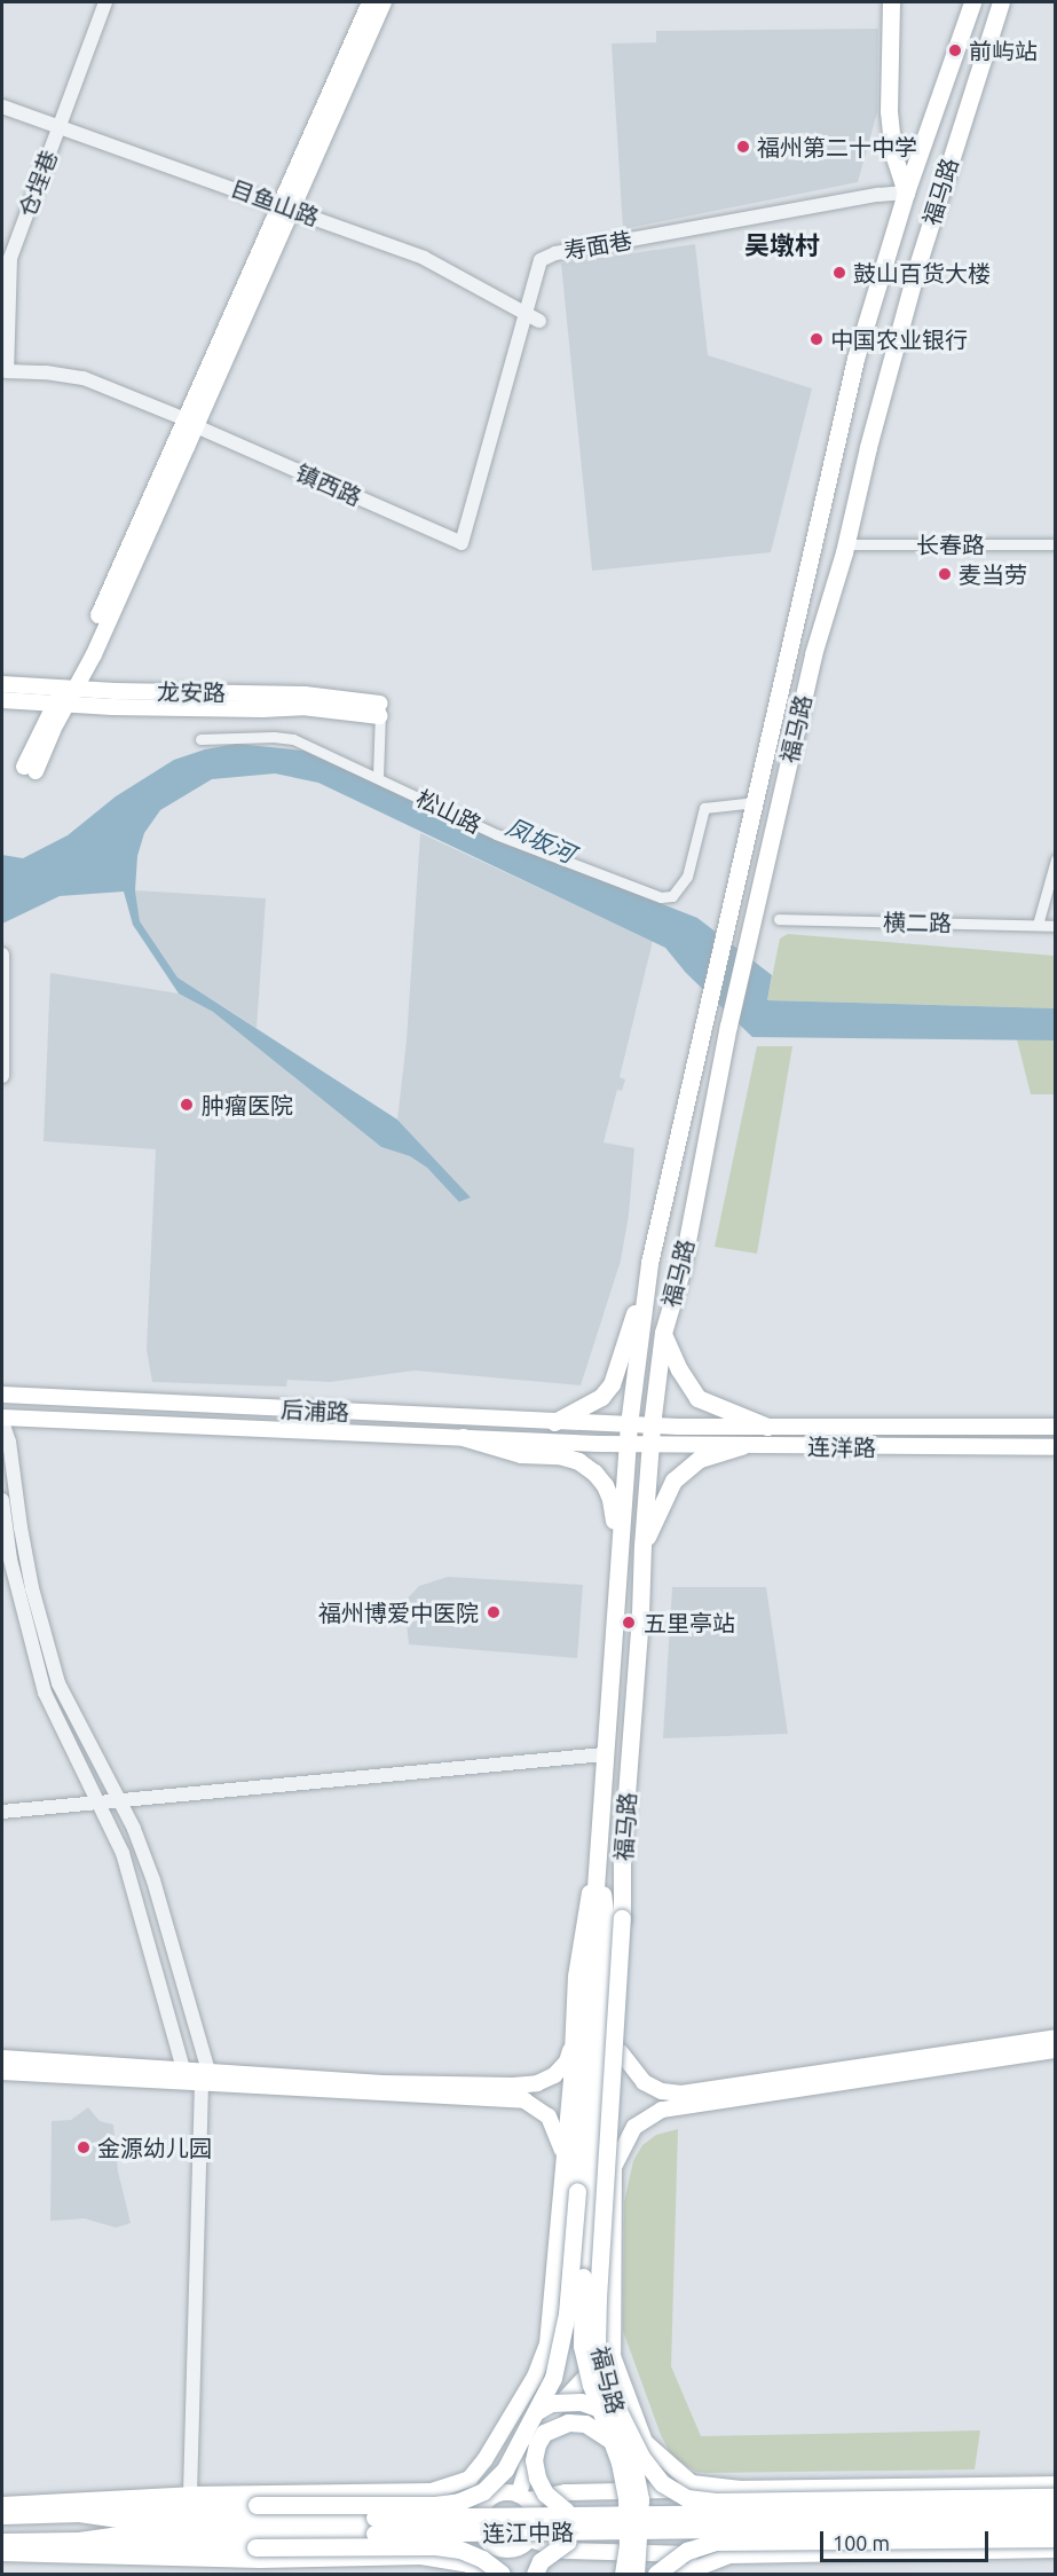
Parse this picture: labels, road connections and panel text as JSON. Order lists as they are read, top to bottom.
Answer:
{
  "streets": {
    "main road": [
      "福马路",
      "龙安路",
      "后浦路",
      "连洋路",
      "连江中路"
    ],
    "street": [
      "仓埕巷",
      "目鱼山路",
      "寿面巷",
      "镇西路",
      "长春路",
      "松山路",
      "横二路"
    ]
  },
  "crossings": [
    ["仓埕巷", "目鱼山路"],
    ["仓埕巷", "镇西路"],
    ["福马路", "寿面巷"],
    ["福马路", "长春路"],
    ["福马路", "松山路"],
    ["福马路", "后浦路"],
    ["福马路", "连洋路"],
    ["福马路", "连江中路"],
    ["目鱼山路", "寿面巷"],
    ["寿面巷", "镇西路"],
    ["后浦路", "连洋路"]
  ],
  "districts": ["吴墩村"],
  "water": ["凤坂河"],
  "places": [
    "前屿站",
    "福州第二十中学",
    "鼓山百货大楼",
    "中国农业银行",
    "麦当劳",
    "肿瘤医院",
    "福州博爱中医院",
    "五里亭站",
    "金源幼儿园"
  ],
  "scale_bar": "100 m"
}
